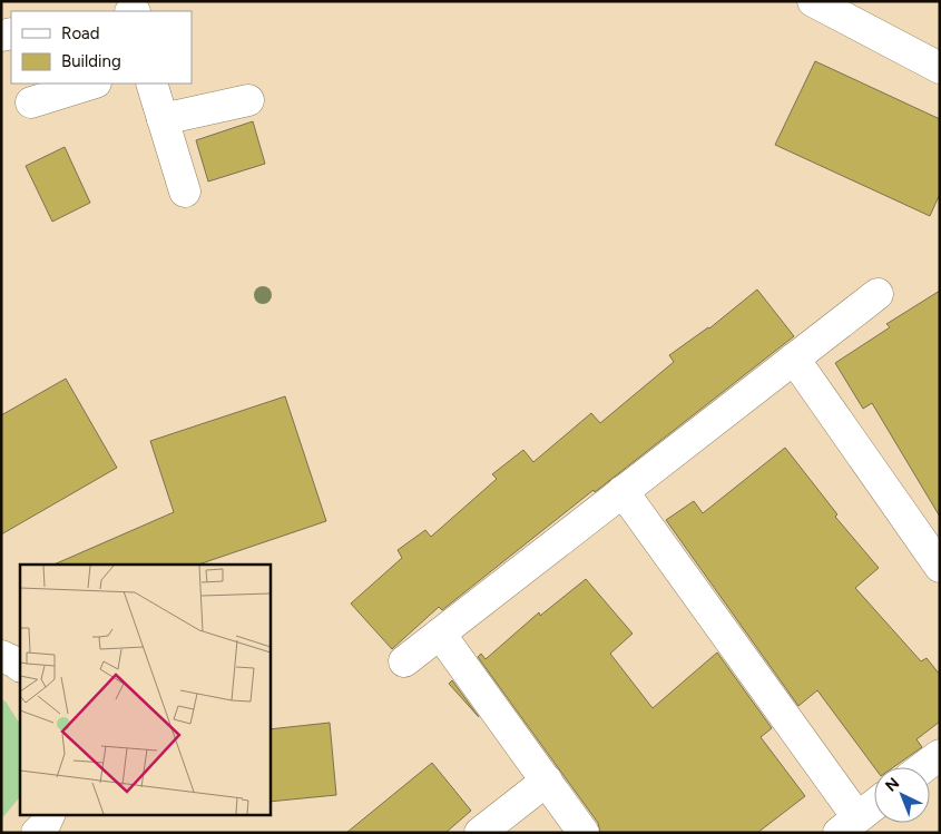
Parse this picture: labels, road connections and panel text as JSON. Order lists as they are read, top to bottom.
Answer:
{
  "legend": ["Road", "Building"],
  "north": "top left"
}
